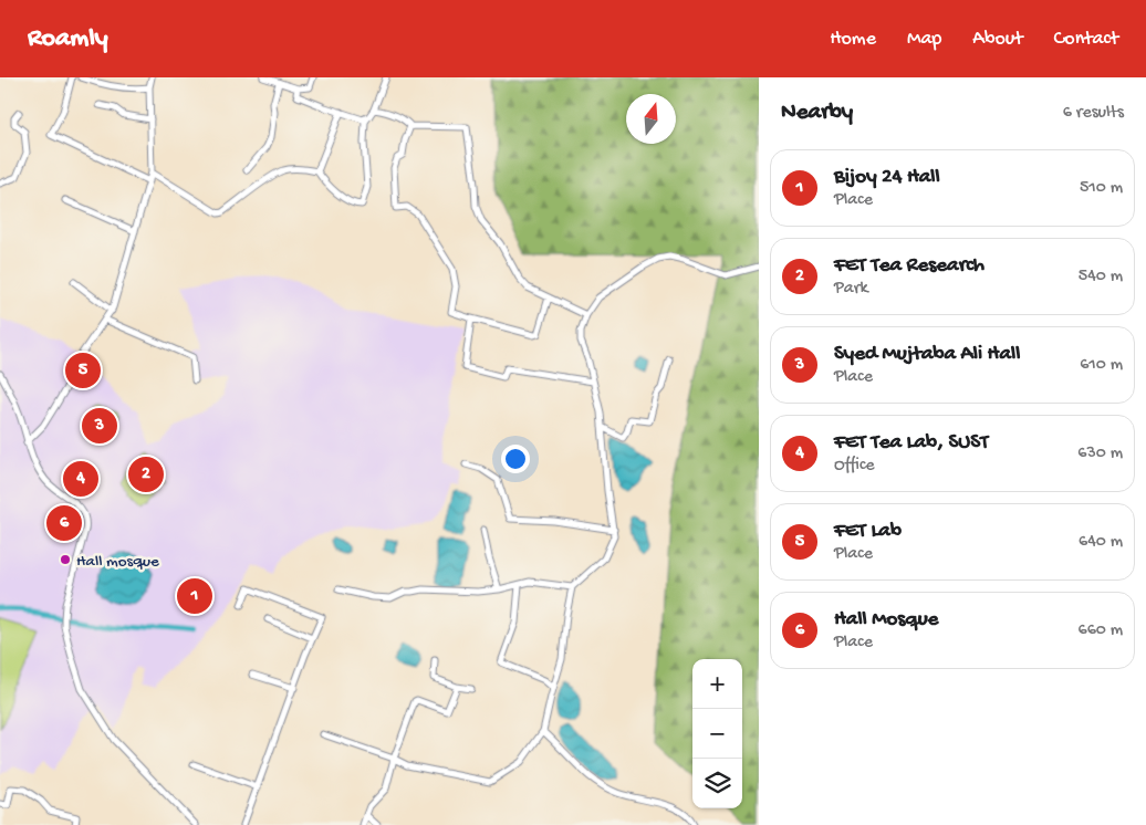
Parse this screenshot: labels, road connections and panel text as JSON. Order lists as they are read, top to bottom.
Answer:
{
  "places": ["Hall mosque"],
  "north": "top",
  "page": {
    "header": "Roamly",
    "nav": [
      "Home",
      "Map",
      "About",
      "Contact"
    ],
    "heading": ["Nearby", "6 results"],
    "list": [
      {
        "mark": "1",
        "name": "Bijoy 24 Hall",
        "note": "Place",
        "value": "510 m"
      },
      {
        "mark": "2",
        "name": "FET Tea Research",
        "note": "Park",
        "value": "540 m"
      },
      {
        "mark": "3",
        "name": "Syed Mujtaba Ali Hall",
        "note": "Place",
        "value": "610 m"
      },
      {
        "mark": "4",
        "name": "FET Tea Lab, SUST",
        "note": "Office",
        "value": "630 m"
      },
      {
        "mark": "5",
        "name": "FET Lab",
        "note": "Place",
        "value": "640 m"
      },
      {
        "mark": "6",
        "name": "Hall Mosque",
        "note": "Place",
        "value": "660 m"
      }
    ],
    "pins": [
      "5",
      "3",
      "2",
      "4",
      "6",
      "1"
    ],
    "map_buttons": ["+", "−"]
  }
}
